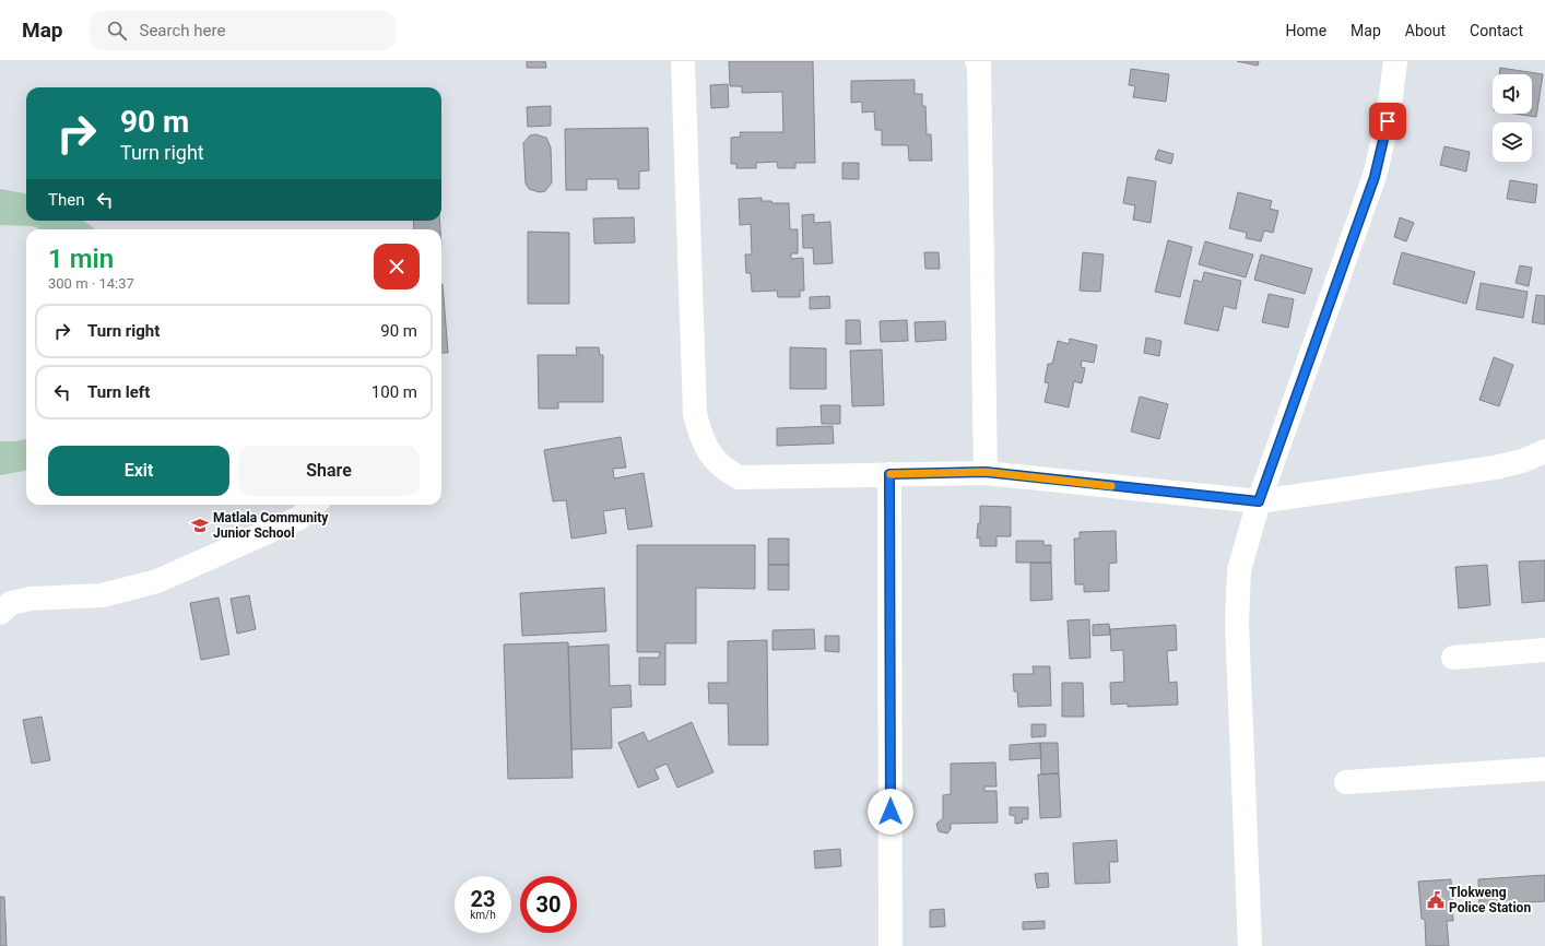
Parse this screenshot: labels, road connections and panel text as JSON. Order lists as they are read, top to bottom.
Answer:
{
  "places": {
    "school or university": ["Matlala Community Junior School"],
    "public building": ["Tlokweng Police Station"]
  },
  "page": {
    "header": "Map",
    "search": "Search here",
    "nav": [
      "Home",
      "Map",
      "About",
      "Contact"
    ],
    "turn": ["90 m", "Turn right"],
    "then": "Then",
    "heading": ["1 min", "300 m · 14:37"],
    "list": [
      {
        "name": "Turn right",
        "value": "90 m"
      },
      {
        "name": "Turn left",
        "value": "100 m"
      }
    ],
    "buttons": ["Exit", "Share"],
    "speed": "23 km/h",
    "limit": "30"
  }
}
